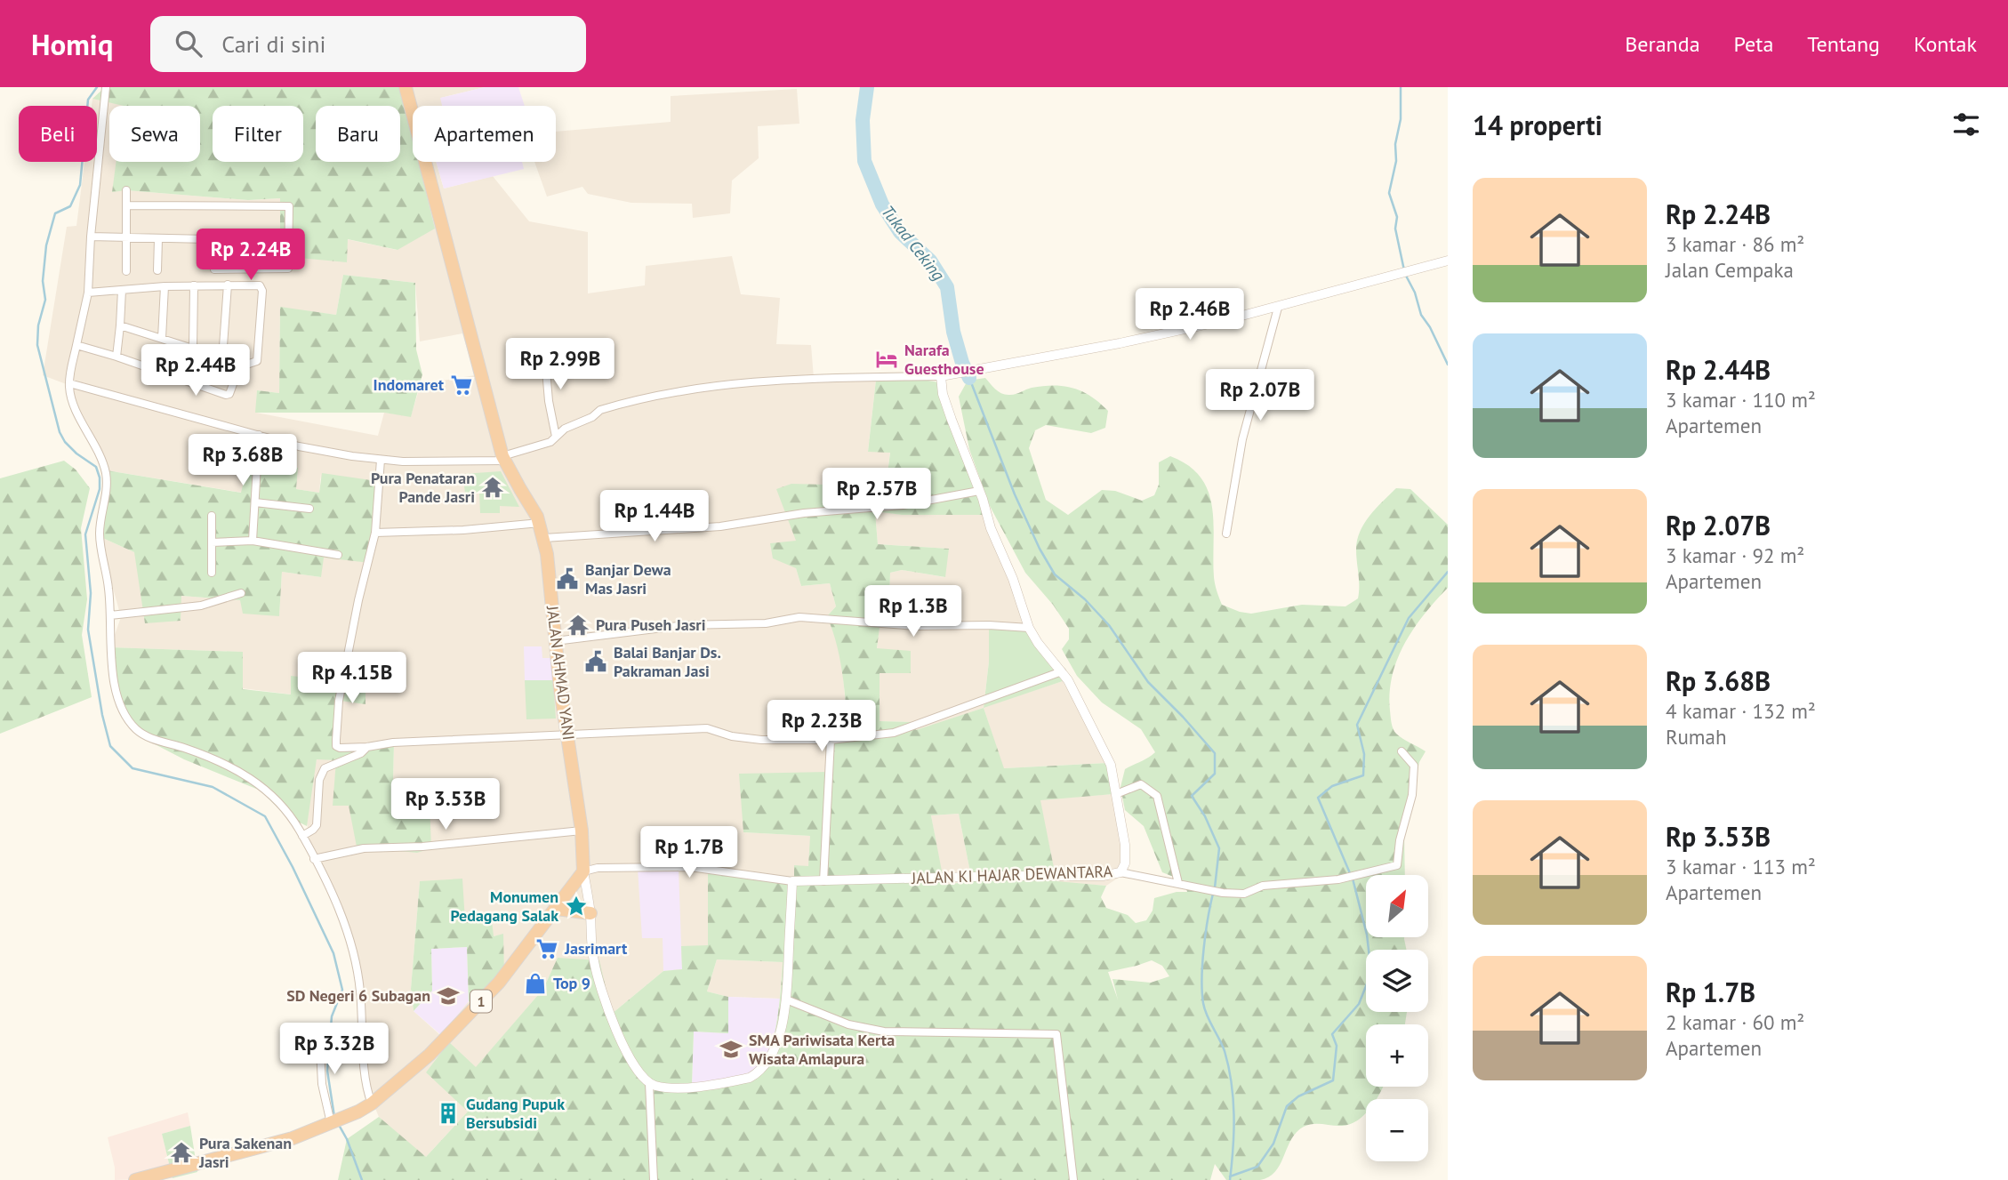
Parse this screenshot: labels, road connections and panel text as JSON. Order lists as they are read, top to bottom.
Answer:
{
  "streets": {
    "highway": ["JALAN AHMAD YANI", "1"],
    "street": ["JALAN KI HAJAR DEWANTARA"]
  },
  "crossings": [
    ["JALAN AHMAD YANI", "1"]
  ],
  "water": ["Tukad Ceking"],
  "places": {
    "hotel": ["Narafa Guesthouse"],
    "supermarket": ["Indomaret", "Jasrimart"],
    "temple": ["Pura Penataran Pande Jasri", "Pura Puseh Jasri", "Pura Sakenan Jasri"],
    "public building": ["Banjar Dewa Mas Jasri", "Balai Banjar Ds. Pakraman Jasi"],
    "place": ["Monumen Pedagang Salak"],
    "shop": ["Top 9"],
    "school or university": ["SD Negeri 6 Subagan", "SMA Pariwisata Kerta Wisata Amlapura"],
    "building": ["Gudang Pupuk Bersubsidi"]
  },
  "north": "top right",
  "page": {
    "header": "Homiq",
    "search": "Cari di sini",
    "nav": [
      "Beranda",
      "Peta",
      "Tentang",
      "Kontak"
    ],
    "heading": "14 properti",
    "chip": [
      "Beli",
      "Sewa",
      "Filter",
      "Baru",
      "Apartemen"
    ],
    "list": [
      {
        "name": "Rp 2.24B",
        "note": "3 kamar · 86 m² · Jalan Cempaka"
      },
      {
        "name": "Rp 2.44B",
        "note": "3 kamar · 110 m² · Apartemen"
      },
      {
        "name": "Rp 2.07B",
        "note": "3 kamar · 92 m² · Apartemen"
      },
      {
        "name": "Rp 3.68B",
        "note": "4 kamar · 132 m² · Rumah"
      },
      {
        "name": "Rp 3.53B",
        "note": "3 kamar · 113 m² · Apartemen"
      },
      {
        "name": "Rp 1.7B",
        "note": "2 kamar · 60 m² · Apartemen"
      }
    ],
    "price": [
      "Rp 2.24B",
      "Rp 2.46B",
      "Rp 2.99B",
      "Rp 2.44B",
      "Rp 2.07B",
      "Rp 3.68B",
      "Rp 2.57B",
      "Rp 1.44B",
      "Rp 1.3B",
      "Rp 4.15B",
      "Rp 2.23B",
      "Rp 3.53B",
      "Rp 1.7B",
      "Rp 3.32B"
    ],
    "map_buttons": ["+", "−"]
  }
}
